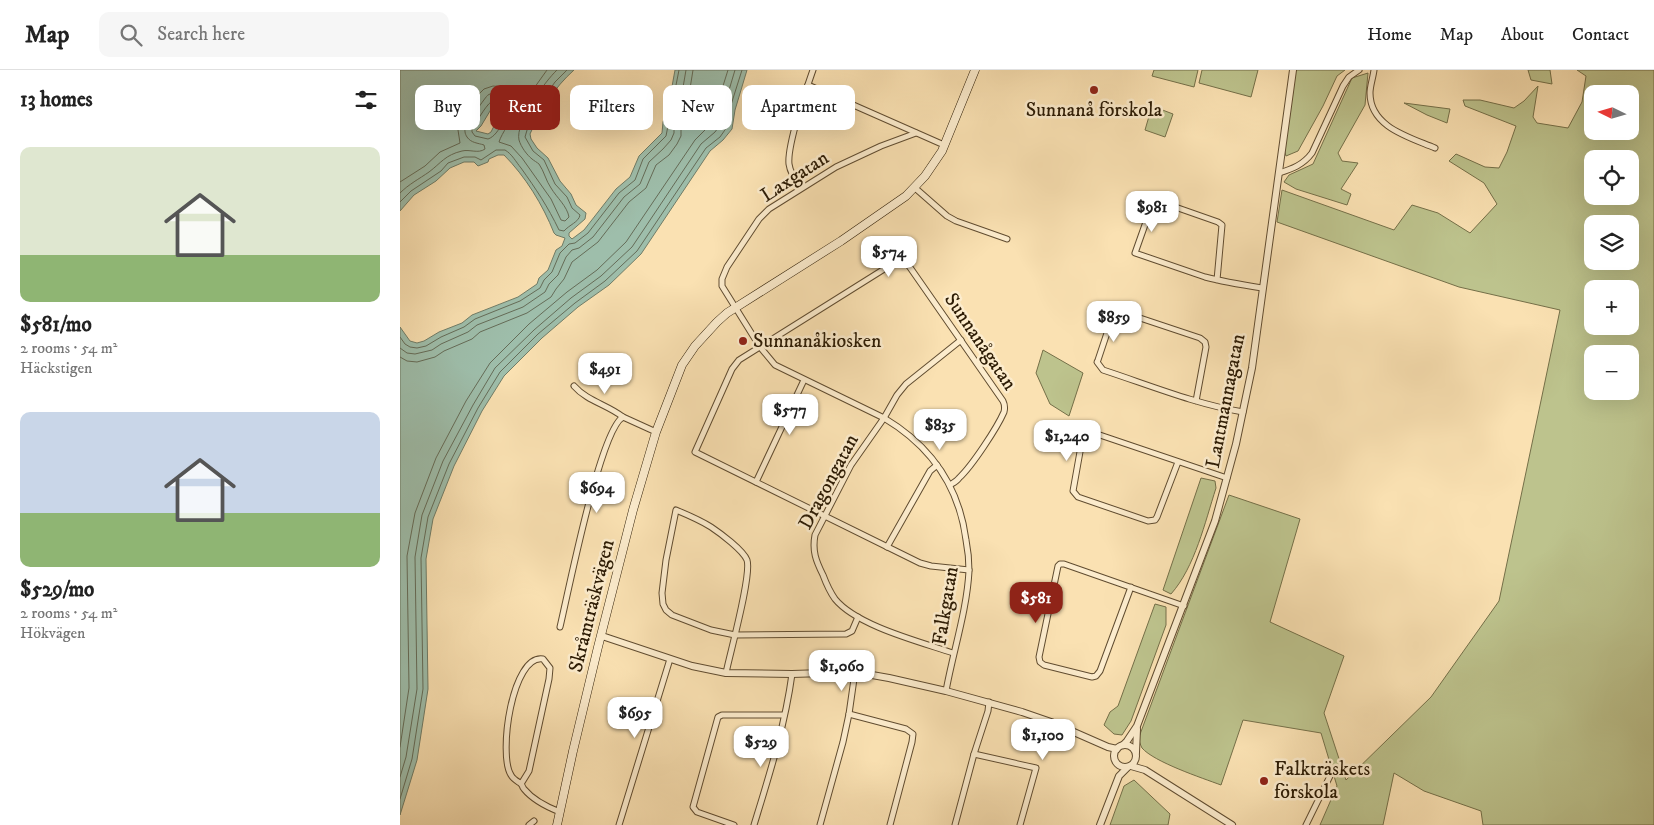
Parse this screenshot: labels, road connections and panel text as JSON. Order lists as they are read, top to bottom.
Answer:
{
  "streets": {
    "main road": ["Skråmträskvägen"],
    "street": [
      "Laxgatan",
      "Sunnanågatan",
      "Lantmannagatan",
      "Dragongatan",
      "Falkgatan"
    ]
  },
  "crossings": [
    ["Laxgatan", "Skråmträskvägen"],
    ["Laxgatan", "Falkgatan"],
    ["Sunnanågatan", "Dragongatan"],
    ["Sunnanågatan", "Falkgatan"],
    ["Dragongatan", "Falkgatan"],
    ["Skråmträskvägen", "Falkgatan"]
  ],
  "places": ["Sunnanå förskola", "Sunnanåkiosken", "Falkträskets förskola"],
  "north": "left",
  "page": {
    "header": "Map",
    "search": "Search here",
    "nav": [
      "Home",
      "Map",
      "About",
      "Contact"
    ],
    "heading": "13 homes",
    "map_buttons": ["+", "−"],
    "chip": [
      "Buy",
      "Rent",
      "Filters",
      "New",
      "Apartment"
    ],
    "list": [
      {
        "name": "$581/mo",
        "note": "2 rooms · 54 m² · Häckstigen"
      },
      {
        "name": "$529/mo",
        "note": "2 rooms · 54 m² · Hökvägen"
      }
    ],
    "price": [
      "$981",
      "$574",
      "$859",
      "$491",
      "$577",
      "$835",
      "$1,240",
      "$694",
      "$581",
      "$1,060",
      "$695",
      "$1,100",
      "$529"
    ]
  }
}
